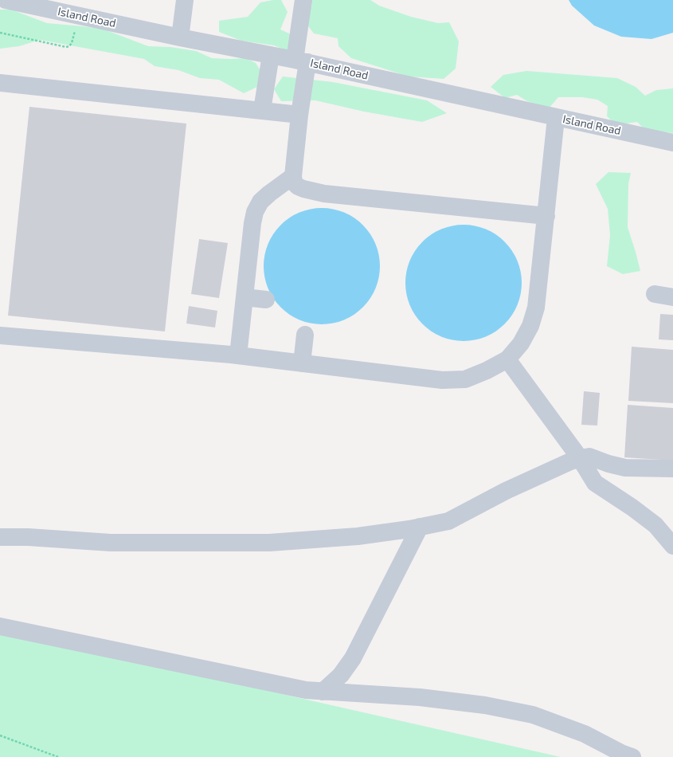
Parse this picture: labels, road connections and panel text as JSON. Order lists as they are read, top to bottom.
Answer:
{
  "streets": {
    "street": ["Island Road"]
  }
}
